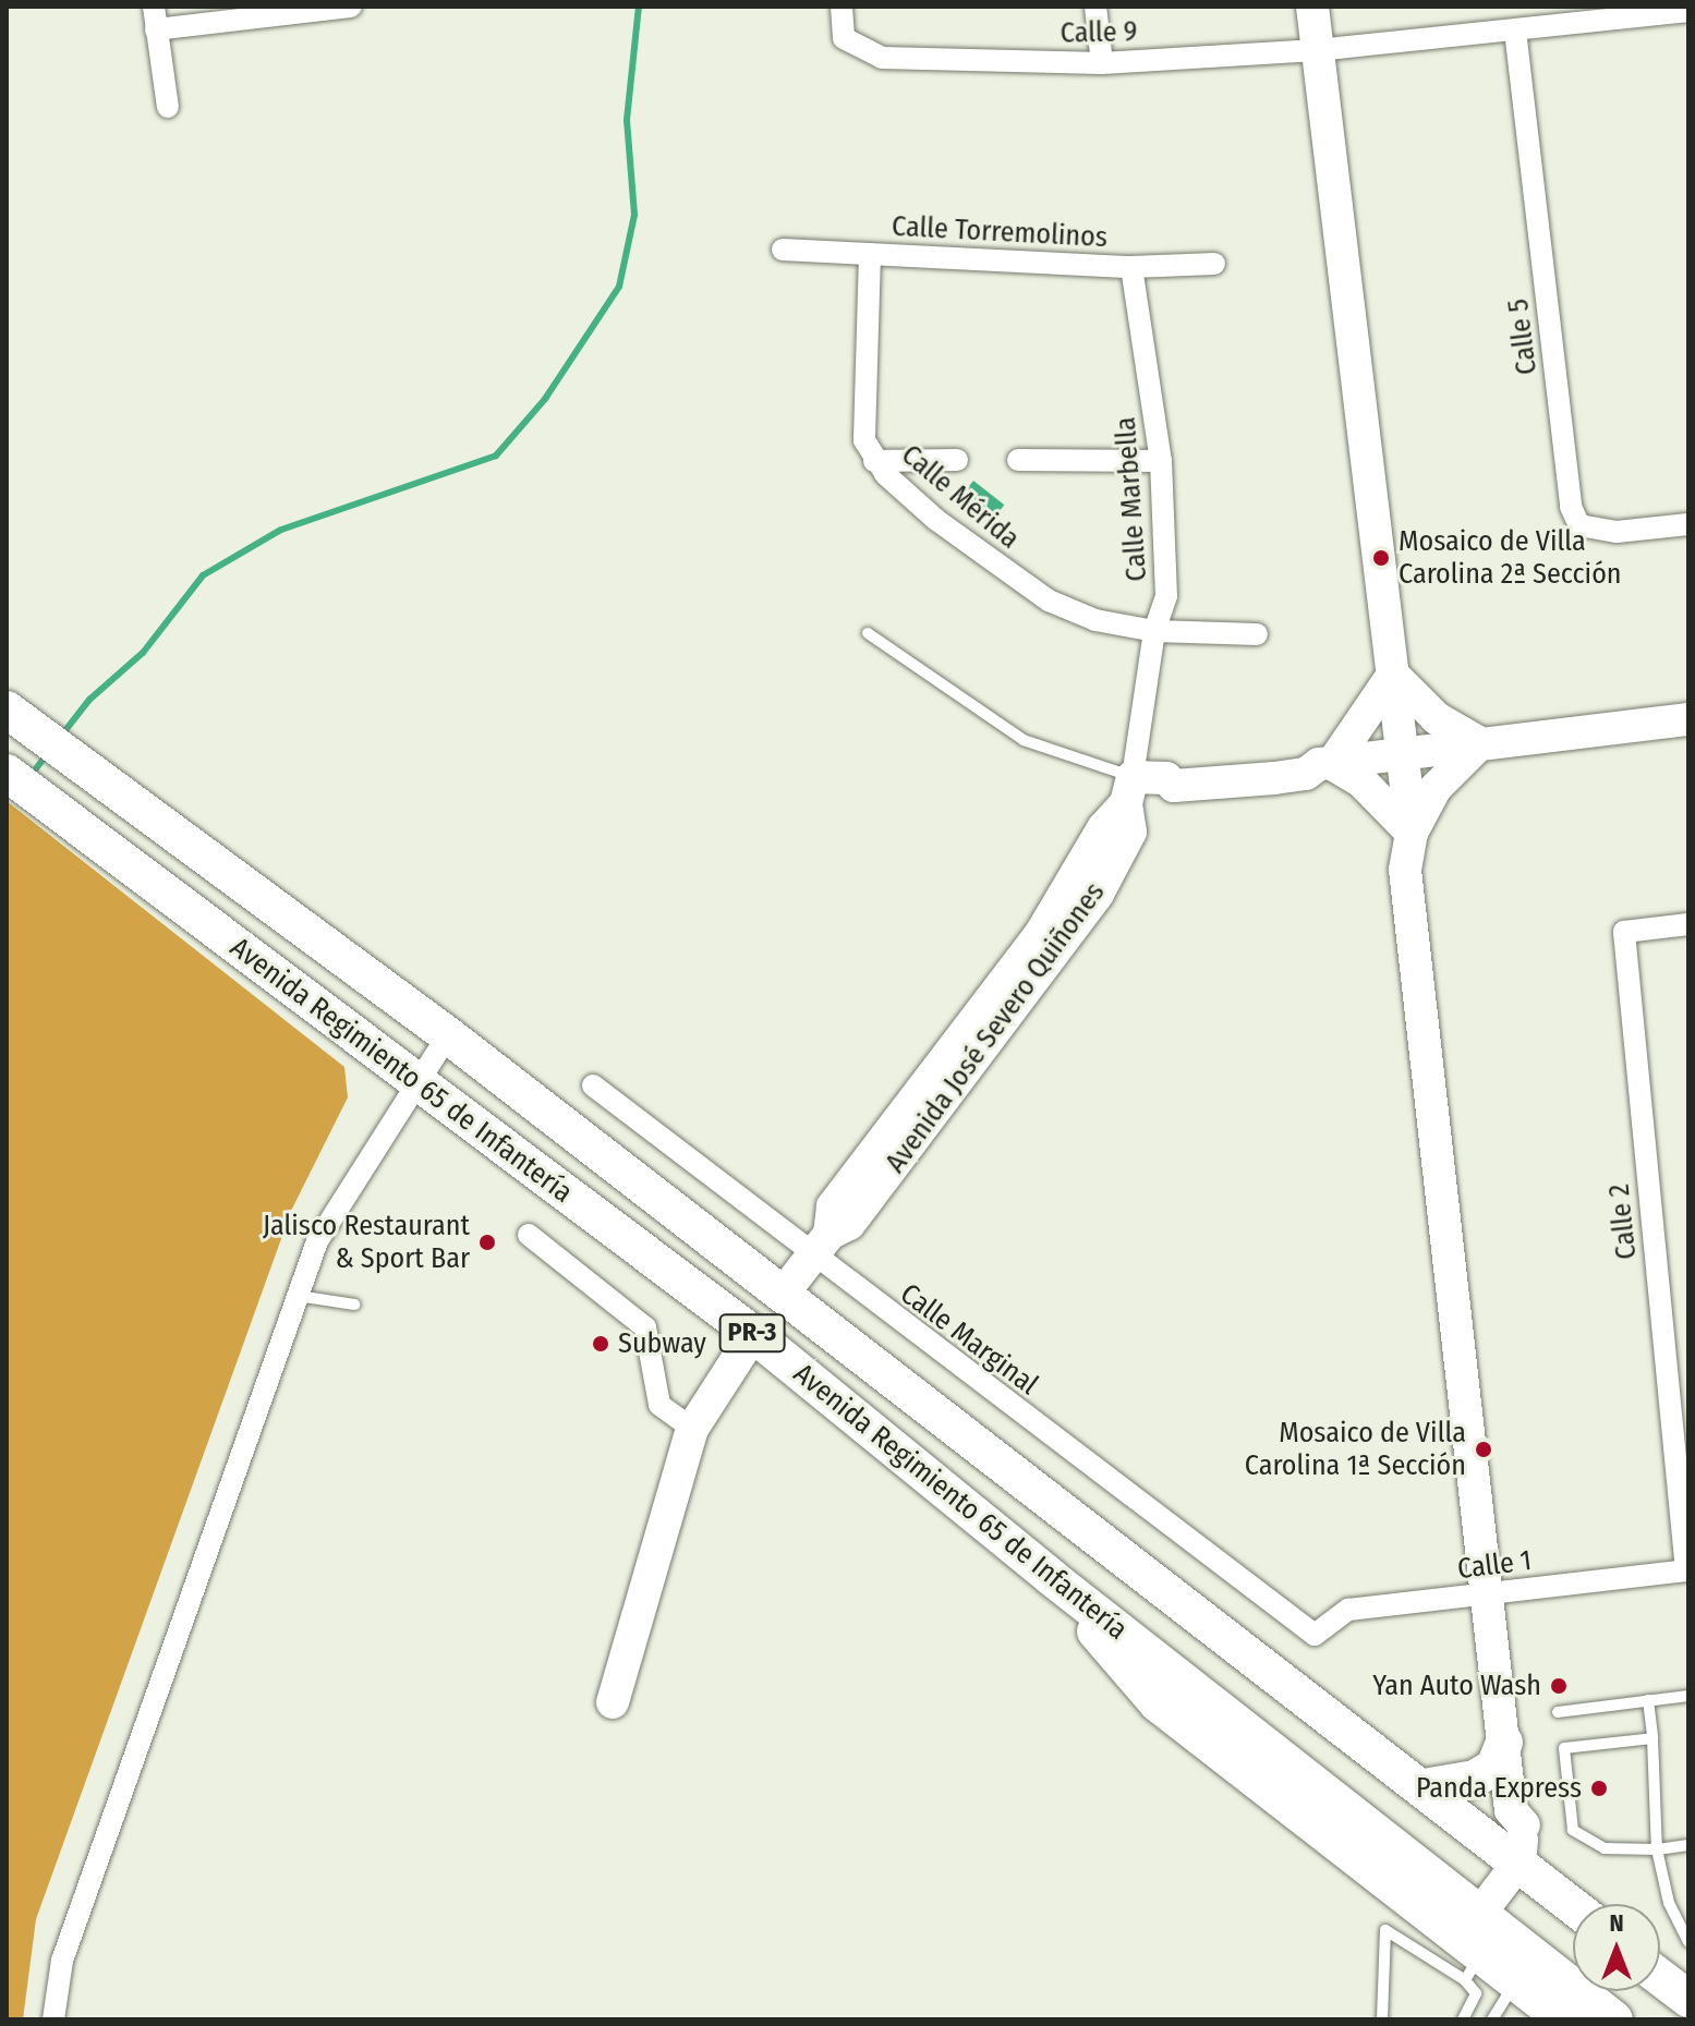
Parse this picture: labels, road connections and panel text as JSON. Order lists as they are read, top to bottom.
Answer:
{
  "streets": {
    "main road": ["Avenida Regimiento 65 de Infantería", "PR-3"],
    "street": [
      "Calle 9",
      "Calle Torremolinos",
      "Calle 5",
      "Calle Mérida",
      "Calle Marbella",
      "Avenida José Severo Quiñones",
      "Calle 2",
      "Calle Marginal",
      "Calle 1"
    ]
  },
  "crossings": [
    ["Calle 9", "Calle 5"],
    ["Calle Torremolinos", "Calle Mérida"],
    ["Calle Torremolinos", "Calle Marbella"],
    ["Calle Mérida", "Calle Marbella"],
    ["Calle Marbella", "Avenida José Severo Quiñones"],
    ["Avenida José Severo Quiñones", "Avenida Regimiento 65 de Infantería"],
    ["Avenida José Severo Quiñones", "Calle Marginal"],
    ["Calle 2", "Calle 1"],
    ["Calle Marginal", "Calle 1"]
  ],
  "places": [
    "Mosaico de Villa Carolina 2ª Sección",
    "Jalisco Restaurant & Sport Bar",
    "Subway",
    "Mosaico de Villa Carolina 1ª Sección",
    "Yan Auto Wash",
    "Panda Express"
  ],
  "north": "top"
}
